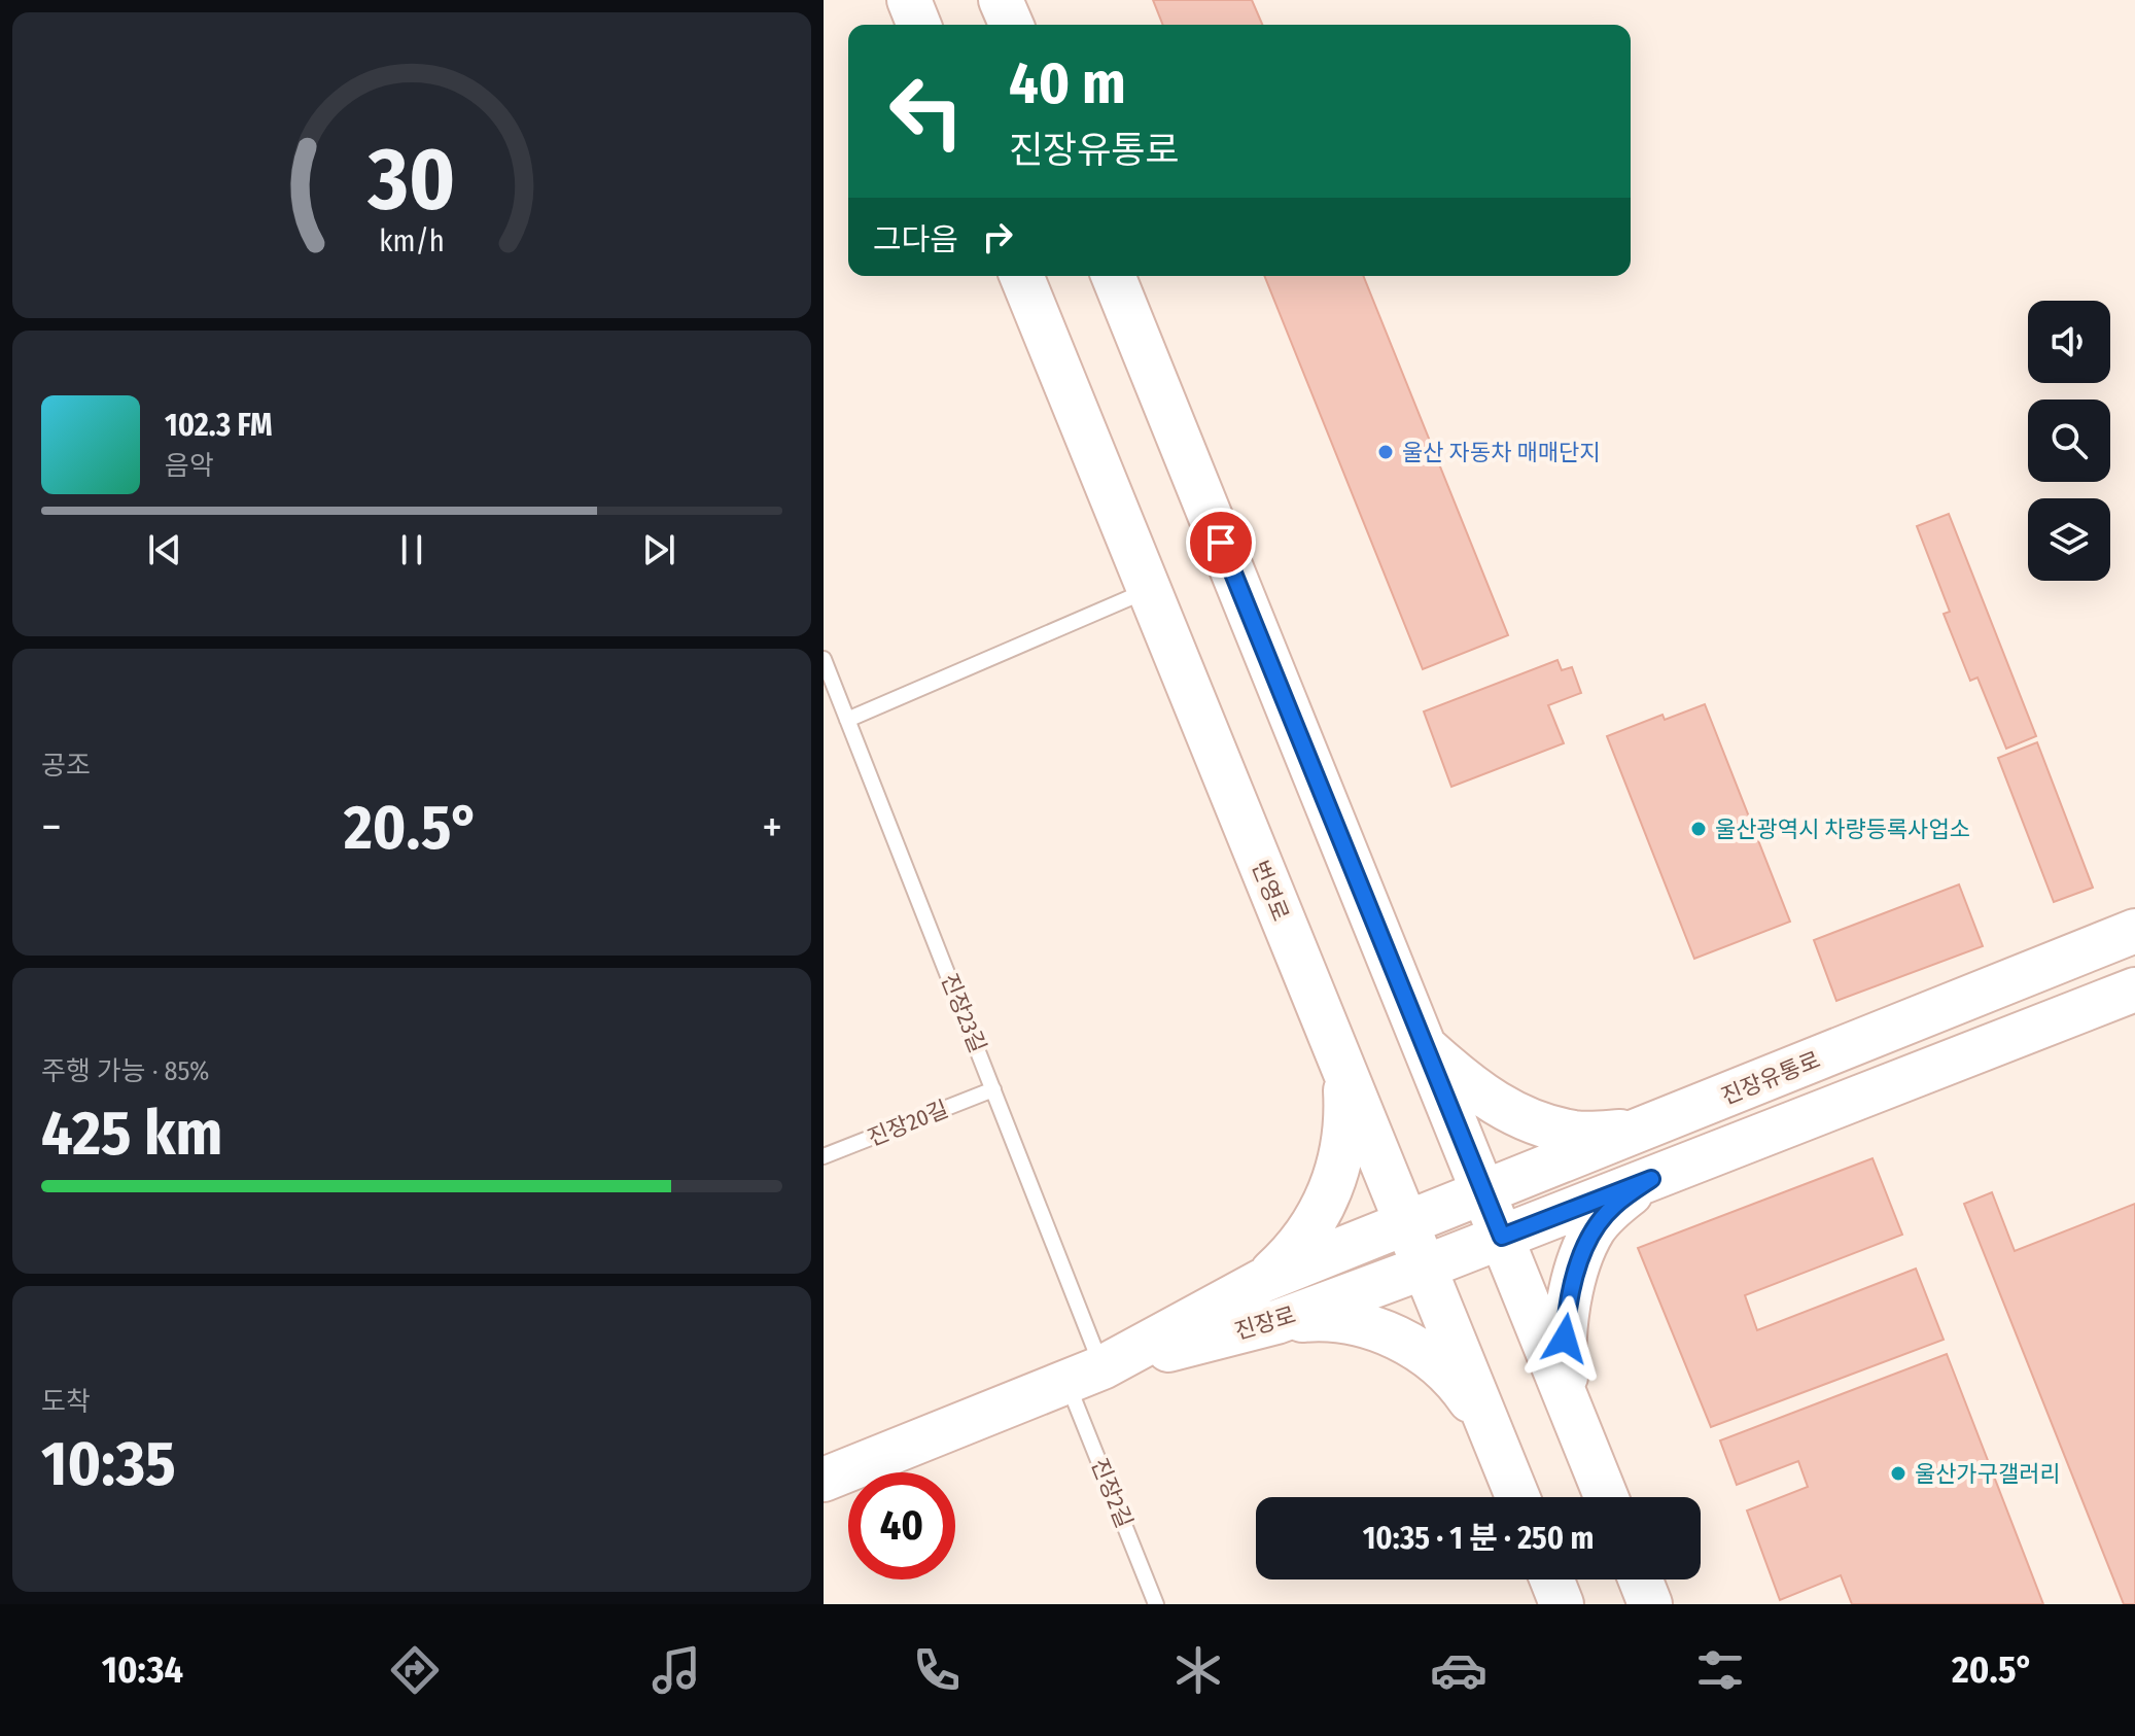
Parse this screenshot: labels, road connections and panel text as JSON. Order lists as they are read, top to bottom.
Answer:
{
  "streets": {
    "street": ["번영로", "진장유통로", "진장로"],
    "lane": ["진장23길", "진장20길", "진장2길"]
  },
  "crossings": [
    ["번영로", "진장유통로"],
    ["번영로", "진장로"],
    ["진장23길", "진장20길"],
    ["진장23길", "진장로"],
    ["진장23길", "진장2길"],
    ["진장유통로", "진장로"],
    ["진장로", "진장2길"]
  ],
  "places": ["울산 자동차 매매단지", "울산광역시 차량등록사업소", "울산가구갤러리"],
  "page": {
    "turn": ["40 m", "진장유통로"],
    "then": "그다음",
    "song": ["102.3 FM", "음악"],
    "tile": [
      "공조",
      ["주행 가능 · 85%", "425 km"],
      ["도착", "10:35"]
    ],
    "heat": ["−", "20.5°", "+"],
    "limit": "40",
    "trip": "10:35 · 1 분 · 250 m",
    "tabs": ["10:34", "20.5°"],
    "gauge": ["30", "km/h"]
  }
}
